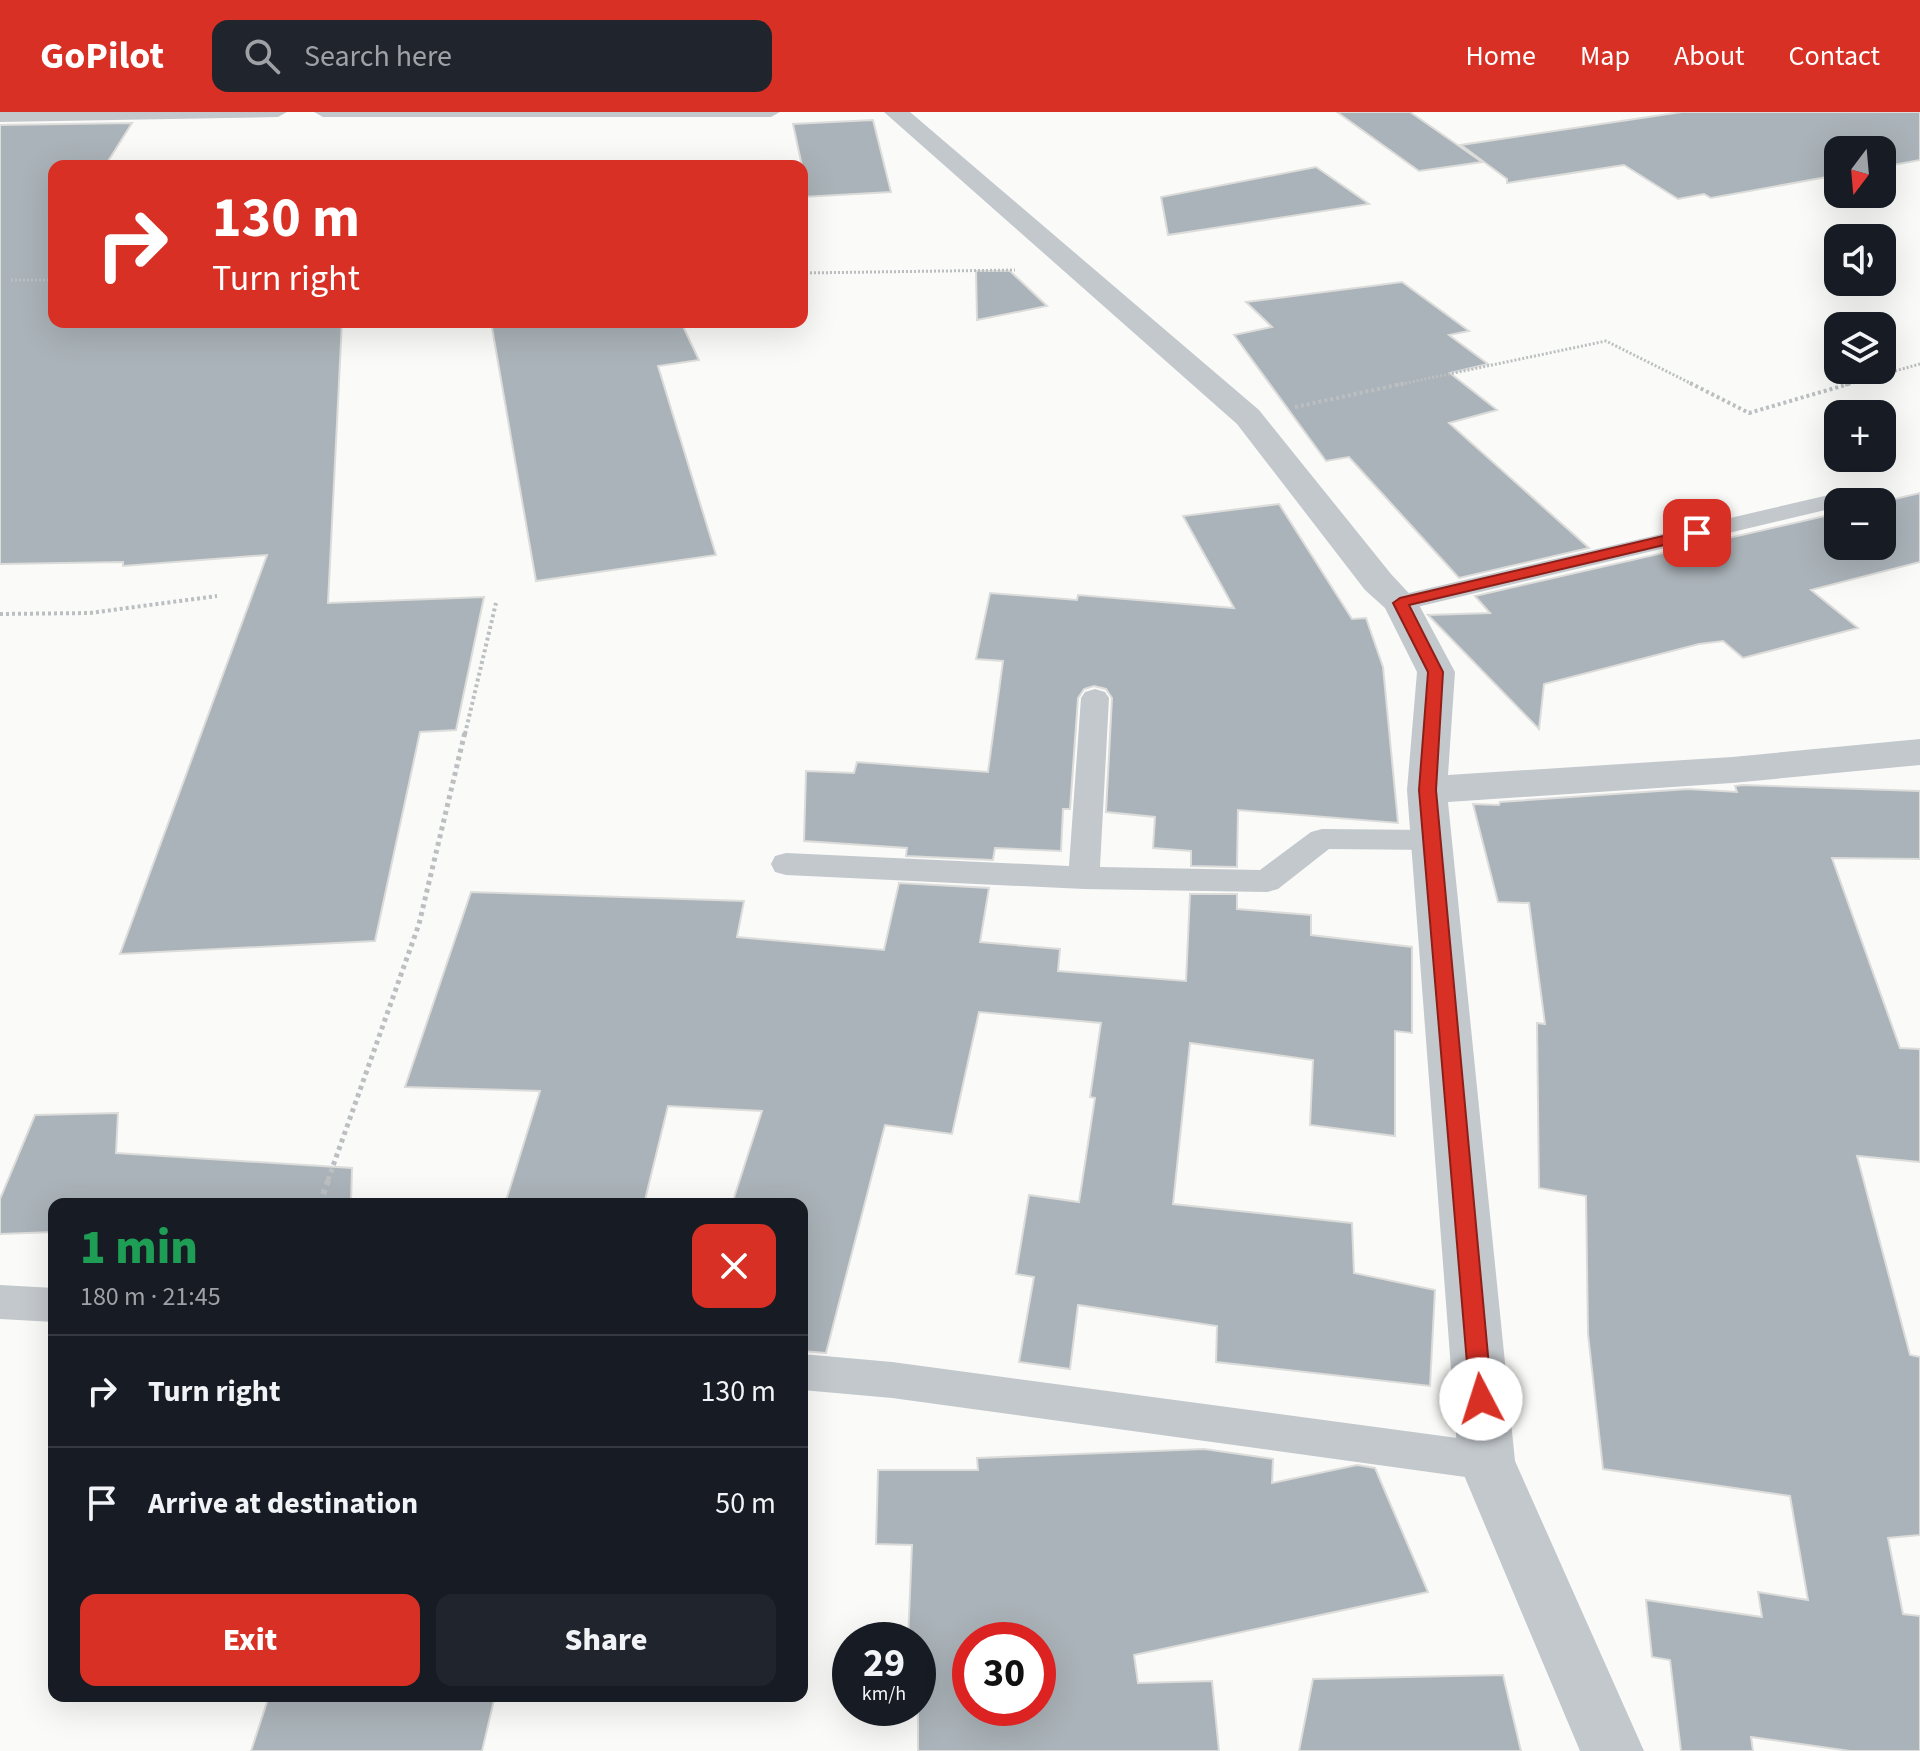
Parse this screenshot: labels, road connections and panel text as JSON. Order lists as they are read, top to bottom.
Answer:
{
  "north": "bottom",
  "page": {
    "header": "GoPilot",
    "search": "Search here",
    "nav": [
      "Home",
      "Map",
      "About",
      "Contact"
    ],
    "map_buttons": ["+", "−"],
    "turn": ["130 m", "Turn right"],
    "heading": ["1 min", "180 m · 21:45"],
    "list": [
      {
        "name": "Turn right",
        "value": "130 m"
      },
      {
        "name": "Arrive at destination",
        "value": "50 m"
      }
    ],
    "buttons": ["Exit", "Share"],
    "speed": "29 km/h",
    "limit": "30"
  }
}
